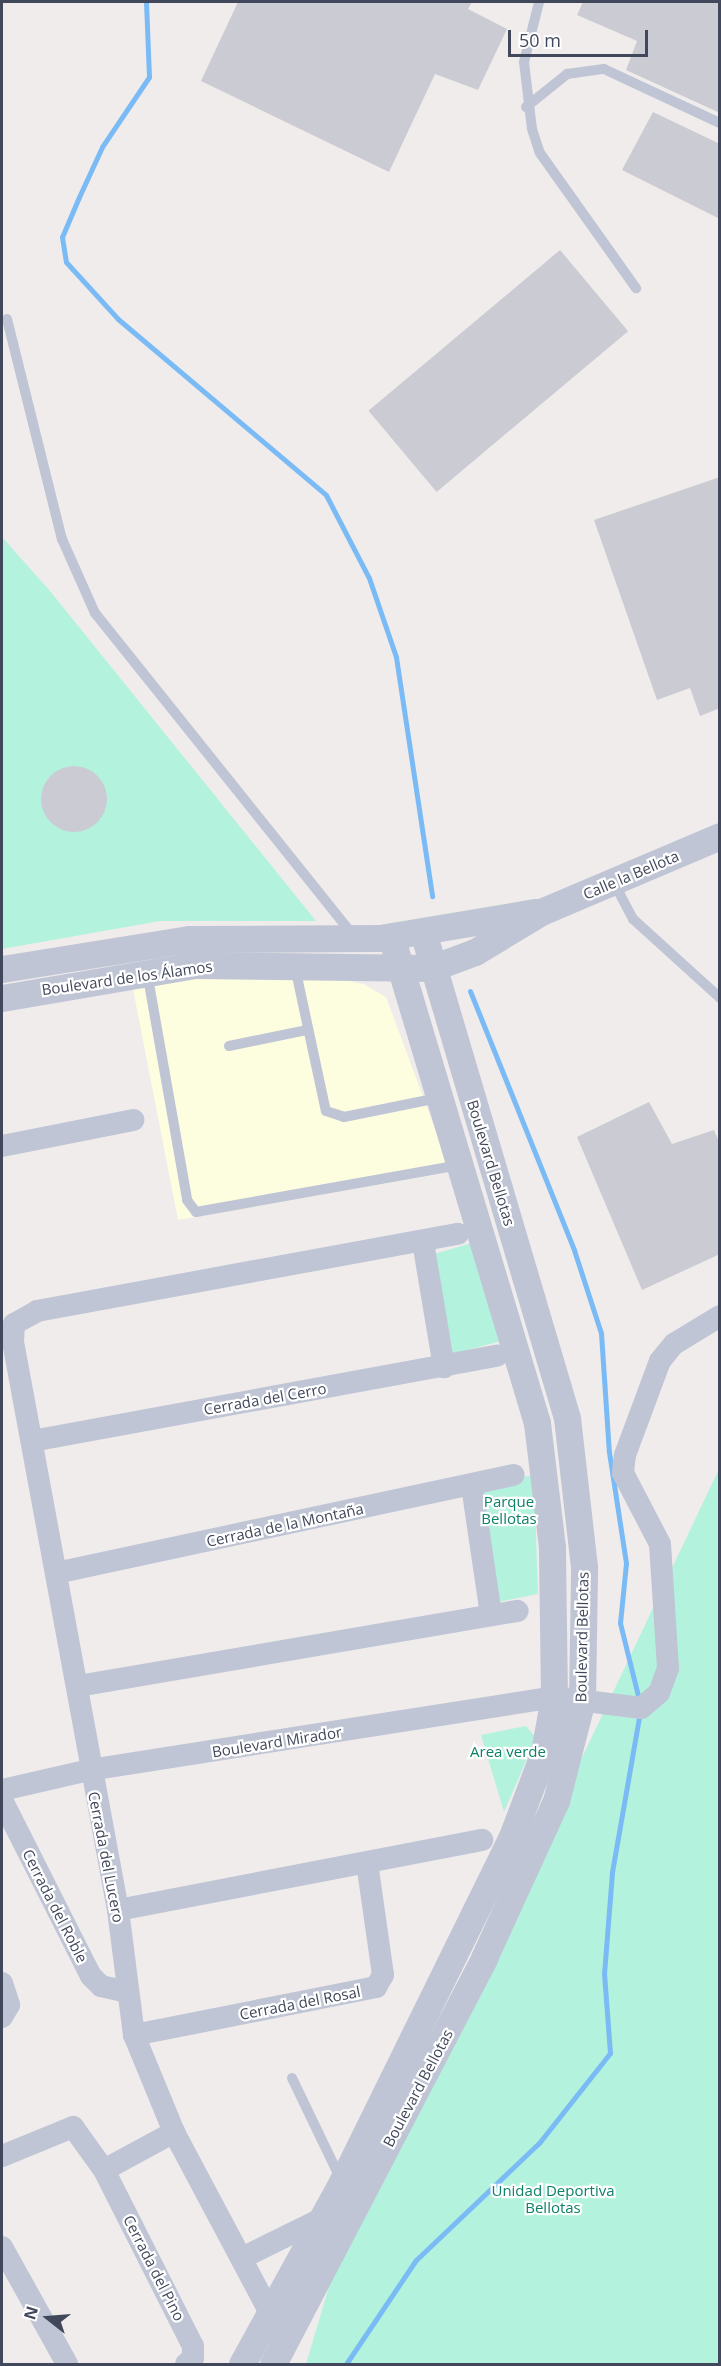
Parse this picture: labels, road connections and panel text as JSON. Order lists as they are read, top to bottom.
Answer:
{
  "streets": {
    "street": [
      "Calle la Bellota",
      "Boulevard de los Álamos",
      "Boulevard Bellotas",
      "Cerrada del Cerro",
      "Cerrada de la Montaña",
      "Boulevard Mirador",
      "Cerrada del Lucero",
      "Cerrada del Roble",
      "Cerrada del Rosal",
      "Cerrada del Pino"
    ]
  },
  "crossings": [
    ["Calle la Bellota", "Boulevard de los Álamos"],
    ["Calle la Bellota", "Boulevard Bellotas"],
    ["Boulevard de los Álamos", "Boulevard Bellotas"],
    ["Boulevard Bellotas", "Cerrada del Cerro"],
    ["Boulevard Bellotas", "Boulevard Mirador"],
    ["Boulevard Bellotas", "Cerrada del Lucero"],
    ["Cerrada del Cerro", "Cerrada del Lucero"],
    ["Cerrada de la Montaña", "Cerrada del Lucero"],
    ["Boulevard Mirador", "Cerrada del Lucero"],
    ["Cerrada del Lucero", "Cerrada del Roble"],
    ["Cerrada del Lucero", "Cerrada del Rosal"]
  ],
  "parks": ["Parque Bellotas", "Area verde", "Unidad Deportiva Bellotas"],
  "scale_bar": "50 m",
  "north": "left"
}
